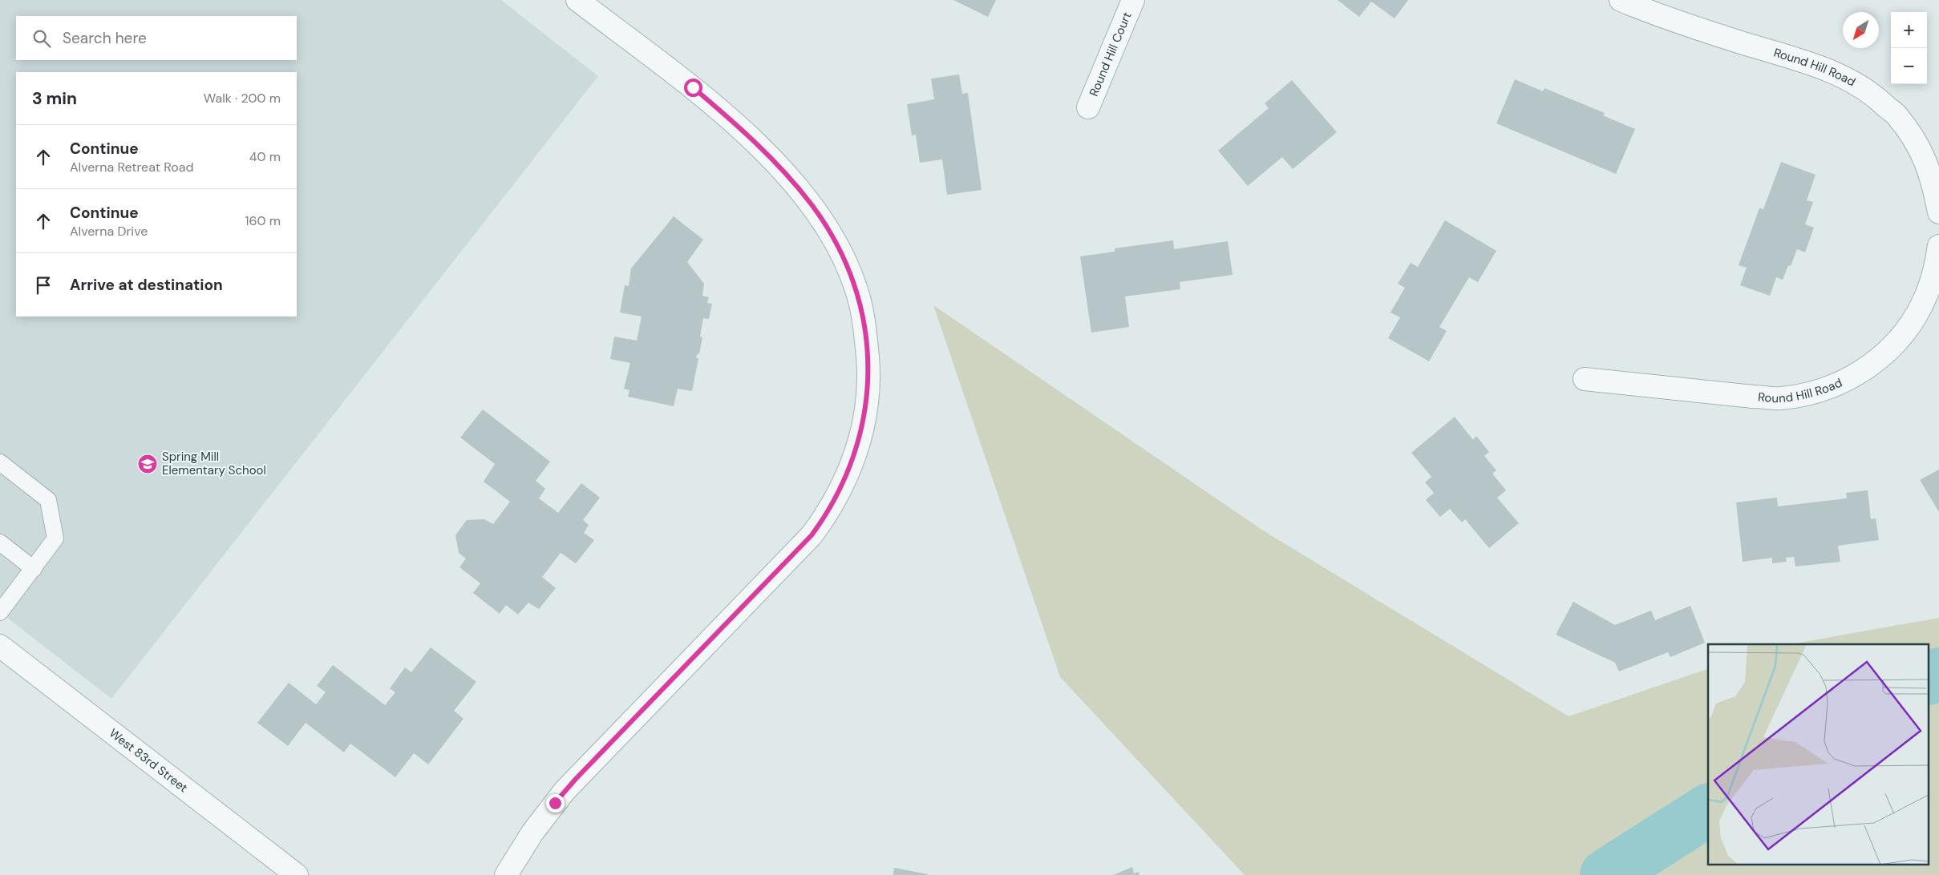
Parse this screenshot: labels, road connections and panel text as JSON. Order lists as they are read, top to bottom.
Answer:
{
  "streets": {
    "street": ["Round Hill Court", "Round Hill Road", "West 83rd Street"]
  },
  "places": {
    "school or university": ["Spring Mill Elementary School"]
  },
  "north": "bottom left",
  "page": {
    "map_buttons": ["+", "−"],
    "search": "Search here",
    "heading": ["3 min", "Walk · 200 m"],
    "list": [
      ["Continue", "Alverna Retreat Road", "40 m"],
      ["Continue", "Alverna Drive", "160 m"],
      "Arrive at destination"
    ]
  }
}
